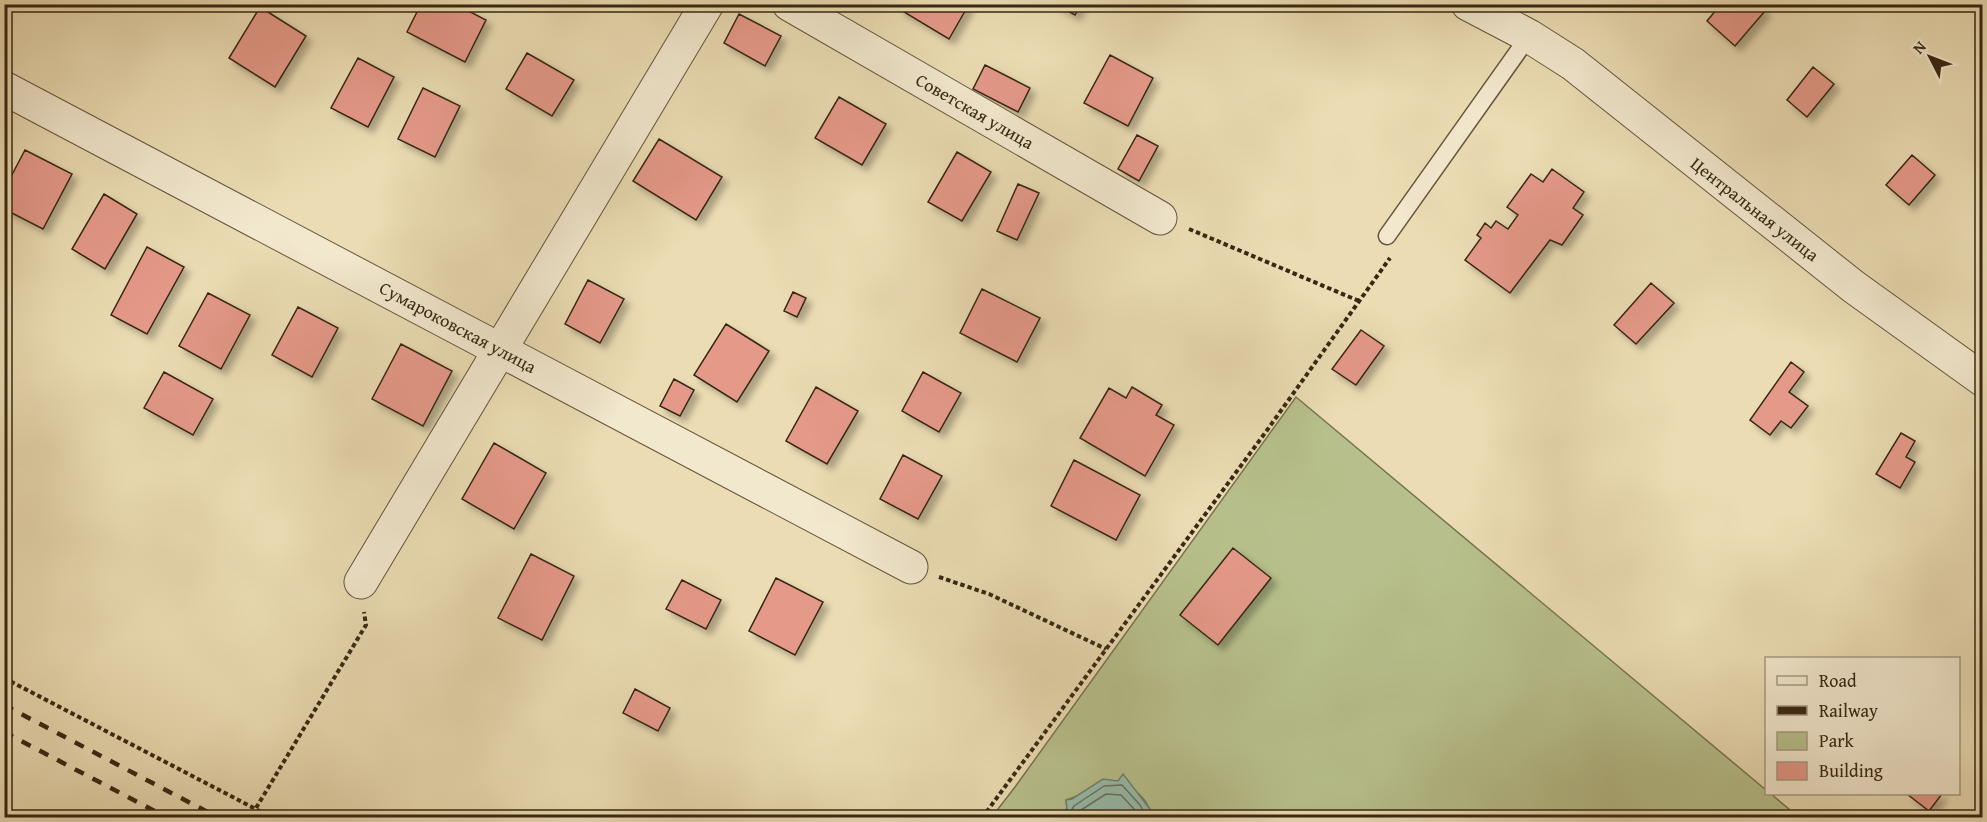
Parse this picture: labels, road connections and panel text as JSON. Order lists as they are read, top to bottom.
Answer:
{
  "streets": {
    "street": ["Советская улица", "Центральная улица", "Сумароковская улица"]
  },
  "legend": [
    "Road",
    "Railway",
    "Park",
    "Building"
  ],
  "north": "top left"
}
